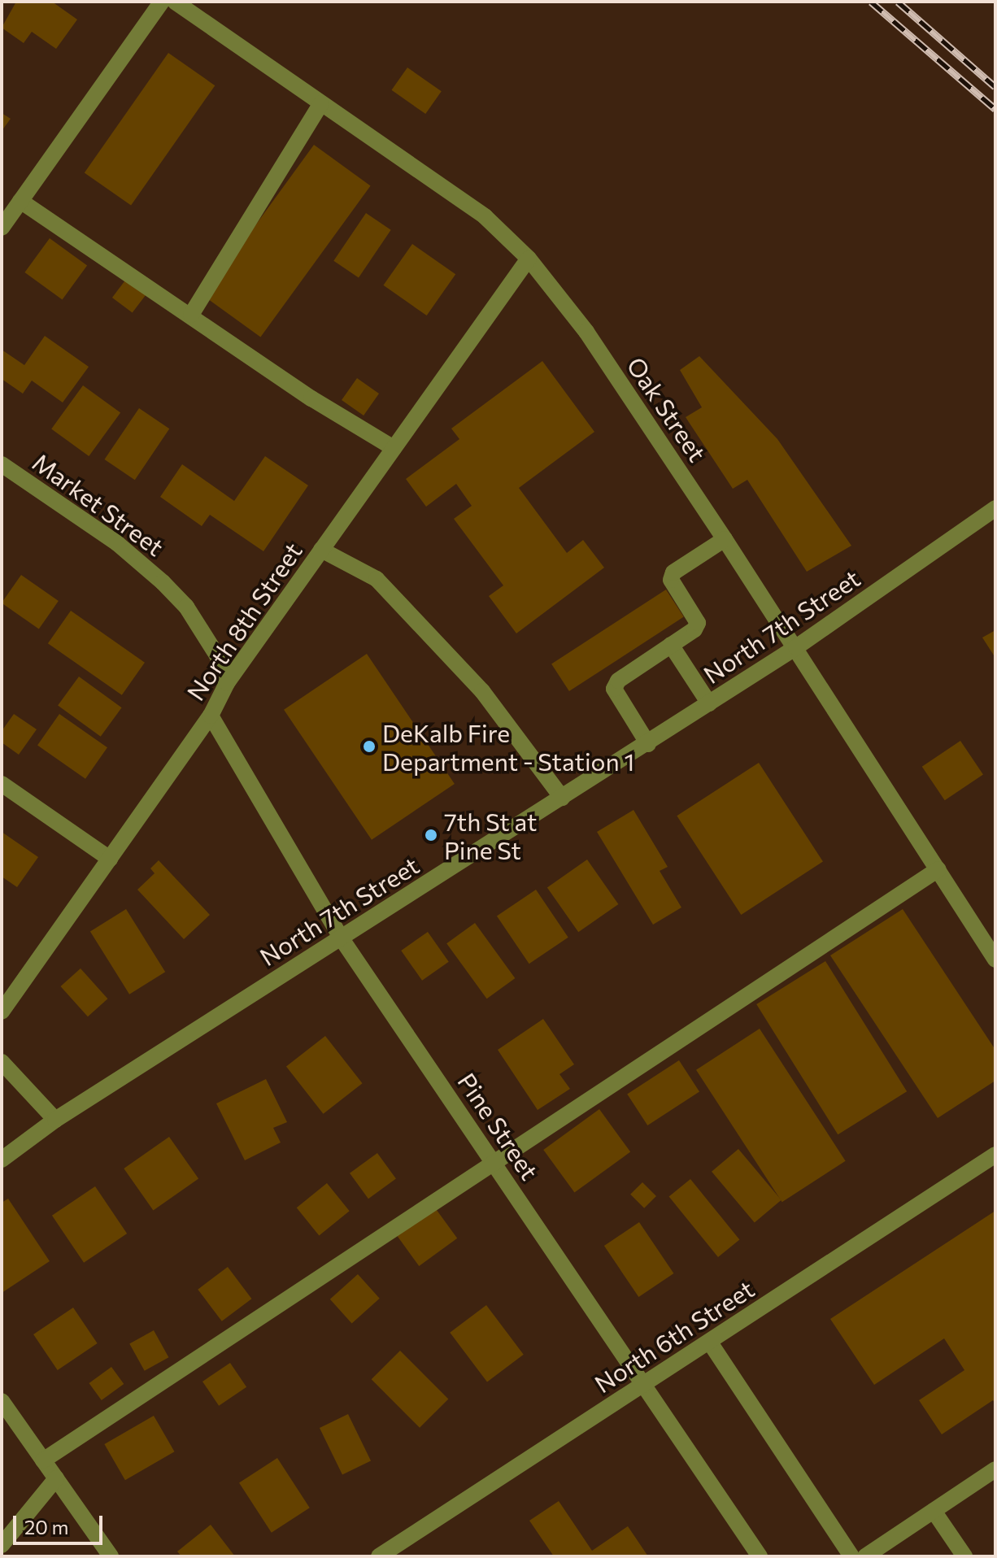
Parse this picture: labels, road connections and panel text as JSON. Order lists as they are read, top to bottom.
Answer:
{
  "streets": {
    "street": [
      "Oak Street",
      "Market Street",
      "North 8th Street",
      "North 7th Street",
      "Pine Street",
      "North 6th Street"
    ]
  },
  "crossings": [
    ["Oak Street", "North 8th Street"],
    ["Oak Street", "North 7th Street"],
    ["Market Street", "North 8th Street"],
    ["North 8th Street", "Pine Street"],
    ["North 7th Street", "Pine Street"],
    ["Pine Street", "North 6th Street"]
  ],
  "places": ["DeKalb Fire Department - Station 1", "7th St at Pine St"],
  "scale_bar": "20 m"
}
